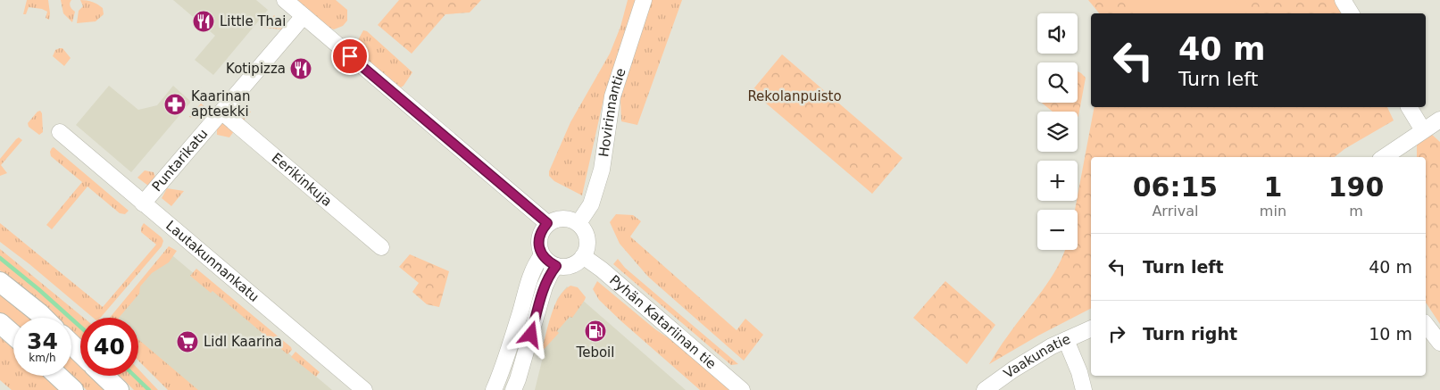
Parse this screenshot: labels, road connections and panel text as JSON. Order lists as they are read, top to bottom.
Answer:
{
  "streets": {
    "street": [
      "Hovirinnantie",
      "Puntarikatu",
      "Eerikinkuja",
      "Lautakunnankatu",
      "Pyhän Katariinan tie",
      "Vaakunatie"
    ]
  },
  "crossings": [
    ["Hovirinnantie", "Pyhän Katariinan tie"],
    ["Puntarikatu", "Eerikinkuja"],
    ["Puntarikatu", "Lautakunnankatu"]
  ],
  "parks": ["Rekolanpuisto"],
  "places": {
    "restaurant": ["Little Thai", "Kotipizza"],
    "pharmacy": ["Kaarinan apteekki"],
    "fuel station": ["Teboil"],
    "supermarket": ["Lidl Kaarina"]
  },
  "page": {
    "map_buttons": ["+", "−"],
    "turn": ["40 m", "Turn left"],
    "eta": [
      "06:15",
      "Arrival",
      "1",
      "min",
      "190",
      "m"
    ],
    "list": [
      {
        "name": "Turn left",
        "value": "40 m"
      },
      {
        "name": "Turn right",
        "value": "10 m"
      }
    ],
    "speed": "34 km/h",
    "limit": "40"
  }
}
